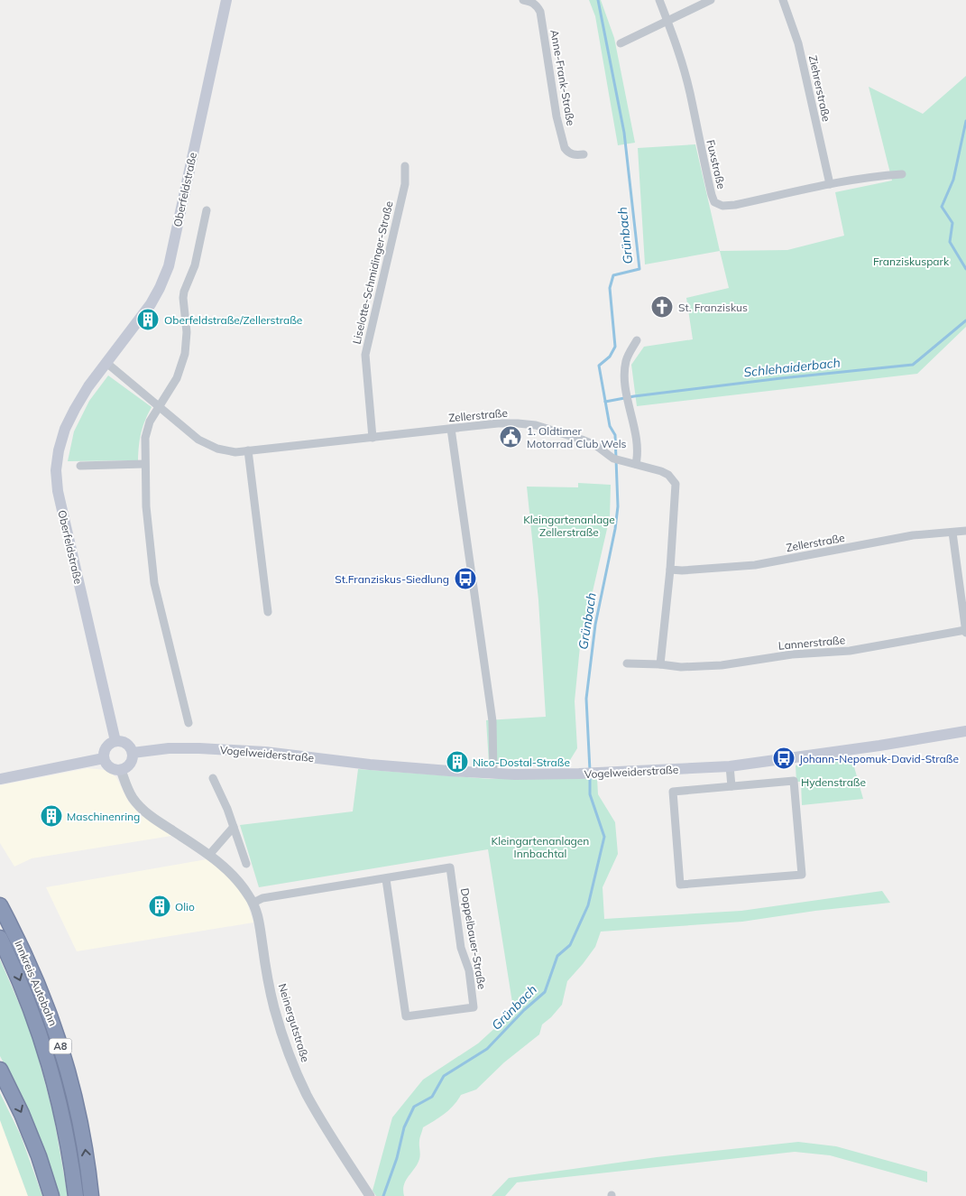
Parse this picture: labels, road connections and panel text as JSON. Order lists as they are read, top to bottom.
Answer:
{
  "streets": {
    "highway": ["Innkreis Autobahn", "A8"],
    "main road": ["Oberfeldstraße", "Vogelweiderstraße"],
    "street": [
      "Anne-Frank-Straße",
      "Ziehrerstraße",
      "Fuxstraße",
      "Liselotte-Schmidinger-Straße",
      "Zellerstraße",
      "Lannerstraße",
      "Doppelbauer-Straße",
      "Neinergutstraße"
    ]
  },
  "crossings": [
    ["Ziehrerstraße", "Fuxstraße"],
    ["Oberfeldstraße", "Vogelweiderstraße"],
    ["Oberfeldstraße", "Neinergutstraße"],
    ["Liselotte-Schmidinger-Straße", "Zellerstraße"],
    ["Vogelweiderstraße", "Neinergutstraße"],
    ["Doppelbauer-Straße", "Neinergutstraße"]
  ],
  "water": ["Grünbach", "Schlehaiderbach"],
  "parks": [
    "Franziskuspark",
    "Kleingartenanlage Zellerstraße",
    "Hydenstraße",
    "Kleingartenanlagen Innbachtal"
  ],
  "places": {
    "church": ["St. Franziskus"],
    "building": [
      "Oberfeldstraße/Zellerstraße",
      "Nico-Dostal-Straße",
      "Maschinenring",
      "Olio"
    ],
    "public building": ["1. Oldtimer Motorrad Club Wels"],
    "bus stop": ["St.Franziskus-Siedlung", "Johann-Nepomuk-David-Straße"]
  }
}
